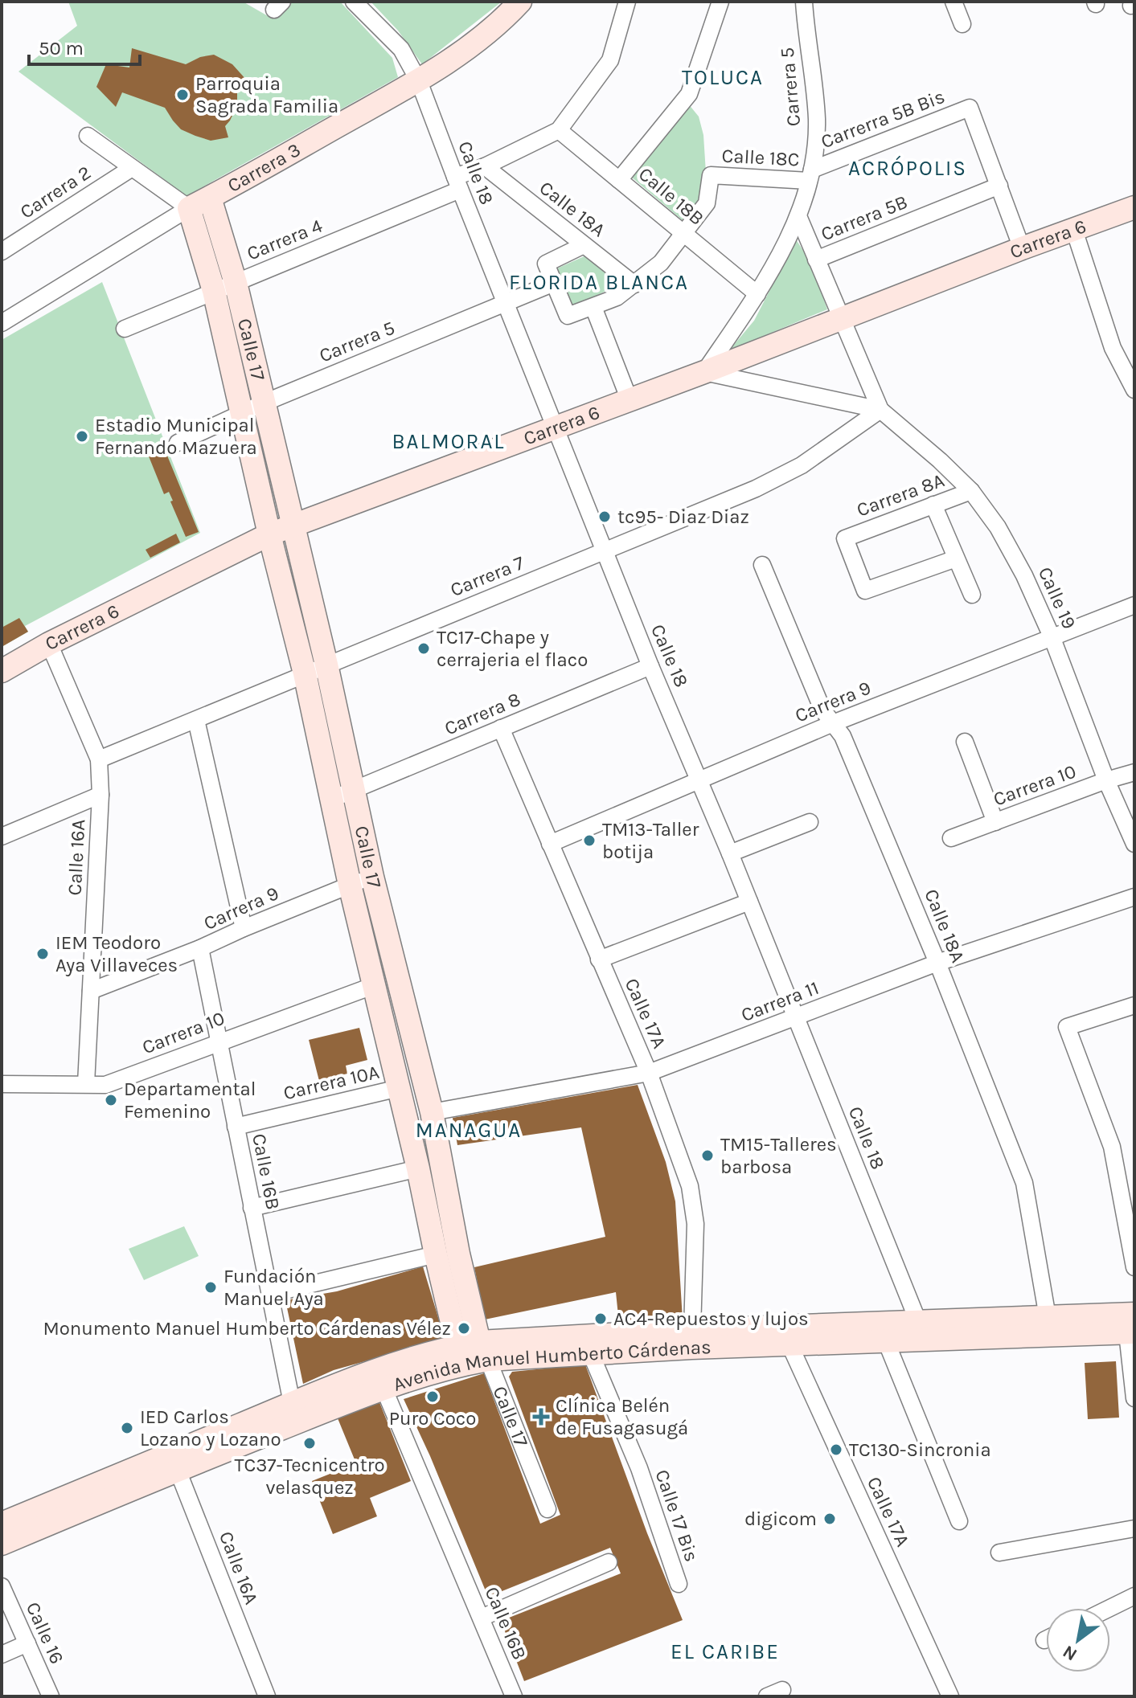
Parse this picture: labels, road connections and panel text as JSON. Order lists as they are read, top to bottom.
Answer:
{
  "streets": {
    "street": [
      "Carrera 5",
      "Carrerra 5B Bis",
      "Calle 18C",
      "Carrera 3",
      "Calle 18",
      "Carrera 2",
      "Calle 18B",
      "Calle 18A",
      "Carrera 5B",
      "Carrera 6",
      "Carrera 4",
      "Calle 17",
      "Carrera 8A",
      "Carrera 7",
      "Calle 19",
      "Carrera 9",
      "Carrera 8",
      "Carrera 10",
      "Calle 16A",
      "Carrera 11",
      "Calle 17A",
      "Carrera 10A",
      "Calle 16B",
      "Avenida Manuel Humberto Cárdenas",
      "Calle 17 Bis",
      "Calle 16"
    ]
  },
  "crossings": [
    ["Carrera 5", "Carrerra 5B Bis"],
    ["Carrera 5", "Calle 18C"],
    ["Carrera 5", "Calle 18"],
    ["Carrera 5", "Calle 18B"],
    ["Carrera 5", "Carrera 6"],
    ["Carrera 5", "Calle 17"],
    ["Carrera 5", "Calle 19"],
    ["Carrerra 5B Bis", "Calle 18C"],
    ["Carrerra 5B Bis", "Carrera 5B"],
    ["Calle 18C", "Calle 18B"],
    ["Carrera 3", "Calle 18"],
    ["Carrera 3", "Calle 17"],
    ["Calle 18", "Carrera 6"],
    ["Calle 18", "Carrera 4"],
    ["Calle 18", "Carrera 7"],
    ["Calle 18", "Carrera 9"],
    ["Calle 18", "Carrera 8"],
    ["Calle 18", "Carrera 11"],
    ["Calle 18", "Avenida Manuel Humberto Cárdenas"],
    ["Calle 18B", "Carrera 4"],
    ["Calle 18A", "Carrera 4"],
    ["Calle 18A", "Carrera 9"],
    ["Calle 18A", "Carrera 11"],
    ["Calle 18A", "Avenida Manuel Humberto Cárdenas"],
    ["Carrera 5B", "Calle 19"],
    ["Carrera 6", "Calle 17"],
    ["Carrera 6", "Calle 19"],
    ["Carrera 6", "Calle 16A"],
    ["Carrera 4", "Calle 17"],
    ["Calle 17", "Carrera 7"],
    ["Calle 17", "Carrera 9"],
    ["Calle 17", "Carrera 8"],
    ["Calle 17", "Carrera 10"],
    ["Calle 17", "Carrera 11"],
    ["Calle 17", "Carrera 10A"],
    ["Calle 17", "Avenida Manuel Humberto Cárdenas"],
    ["Carrera 8A", "Calle 19"],
    ["Carrera 7", "Calle 19"],
    ["Carrera 7", "Calle 16A"],
    ["Calle 19", "Carrera 9"],
    ["Calle 19", "Carrera 10"],
    ["Carrera 9", "Calle 16A"],
    ["Carrera 9", "Calle 17A"],
    ["Carrera 9", "Calle 16B"],
    ["Carrera 8", "Calle 17A"],
    ["Carrera 10", "Calle 16A"],
    ["Carrera 10", "Calle 16B"],
    ["Calle 16A", "Avenida Manuel Humberto Cárdenas"],
    ["Carrera 11", "Calle 17A"],
    ["Calle 17A", "Avenida Manuel Humberto Cárdenas"],
    ["Carrera 10A", "Calle 16B"],
    ["Calle 16B", "Avenida Manuel Humberto Cárdenas"],
    ["Avenida Manuel Humberto Cárdenas", "Calle 17 Bis"]
  ],
  "districts": [
    "TOLUCA",
    "ACRÓPOLIS",
    "FLORIDA BLANCA",
    "BALMORAL",
    "MANAGUA",
    "EL CARIBE"
  ],
  "places": {
    "other": [
      "Parroquia Sagrada Familia",
      "Estadio Municipal Fernando Mazuera",
      "tc95- Diaz Diaz",
      "TC17-Chape y cerrajeria el flaco",
      "TM13-Taller botija",
      "IEM Teodoro Aya Villaveces",
      "Departamental Femenino",
      "TM15-Talleres barbosa",
      "Fundación Manuel Aya",
      "AC4-Repuestos y lujos",
      "Monumento Manuel Humberto Cárdenas Vélez",
      "Puro Coco",
      "IED Carlos Lozano y Lozano",
      "TC37-Tecnicentro velasquez",
      "TC130-Sincronia",
      "digicom"
    ],
    "health": ["Clínica Belén de Fusagasugá"]
  },
  "scale_bar": "50 m",
  "north": "bottom left"
}
